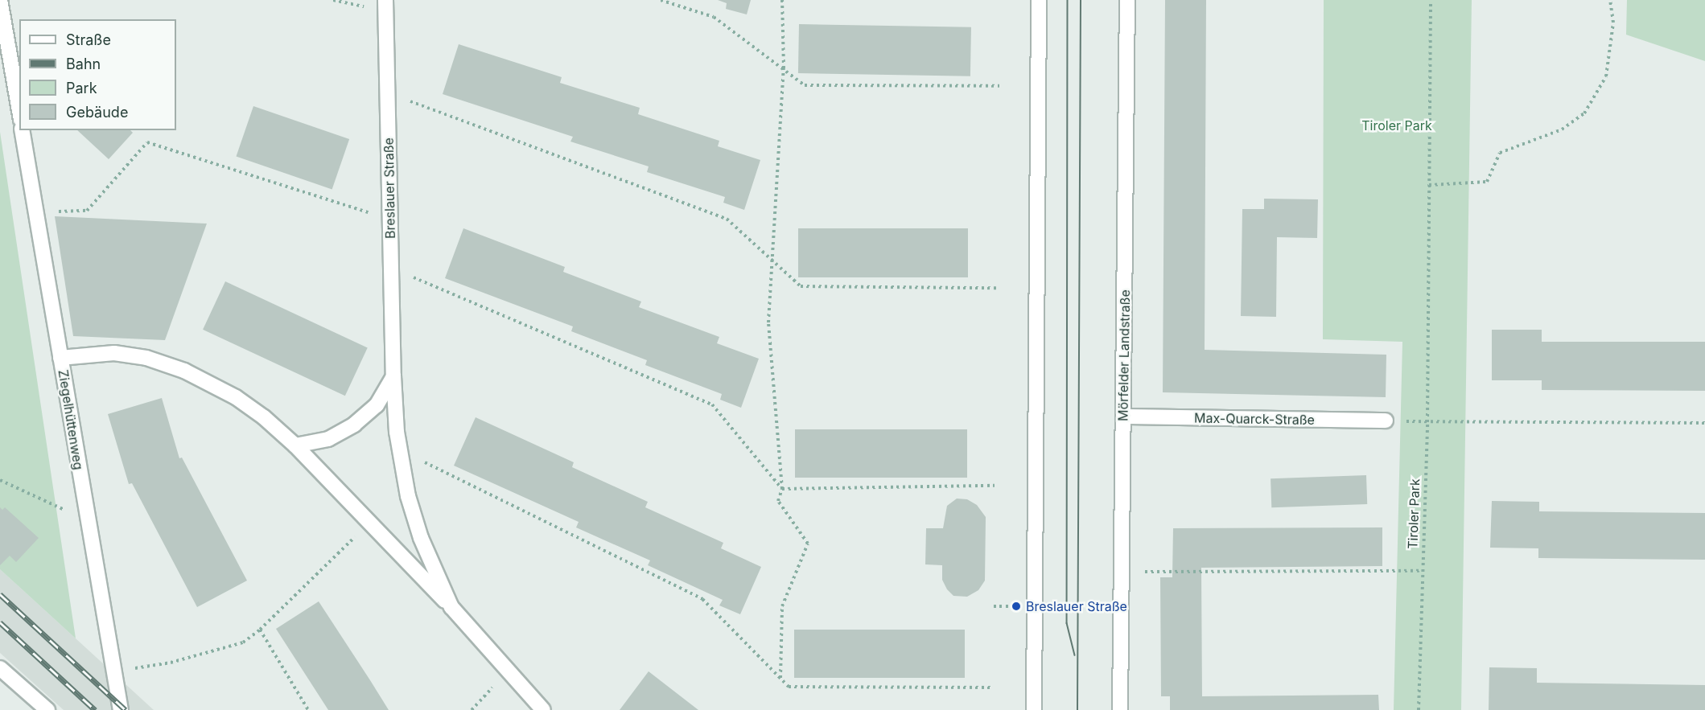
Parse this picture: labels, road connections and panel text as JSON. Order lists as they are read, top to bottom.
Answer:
{
  "streets": {
    "street": [
      "Breslauer Straße",
      "Mörfelder Landstraße",
      "Max-Quarck-Straße",
      "Ziegelhüttenweg"
    ],
    "path": ["Tiroler Park"]
  },
  "crossings": [
    ["Breslauer Straße", "Ziegelhüttenweg"],
    ["Mörfelder Landstraße", "Max-Quarck-Straße"]
  ],
  "parks": ["Tiroler Park"],
  "places": ["Breslauer Straße"],
  "legend": [
    "Straße",
    "Bahn",
    "Park",
    "Gebäude"
  ]
}
